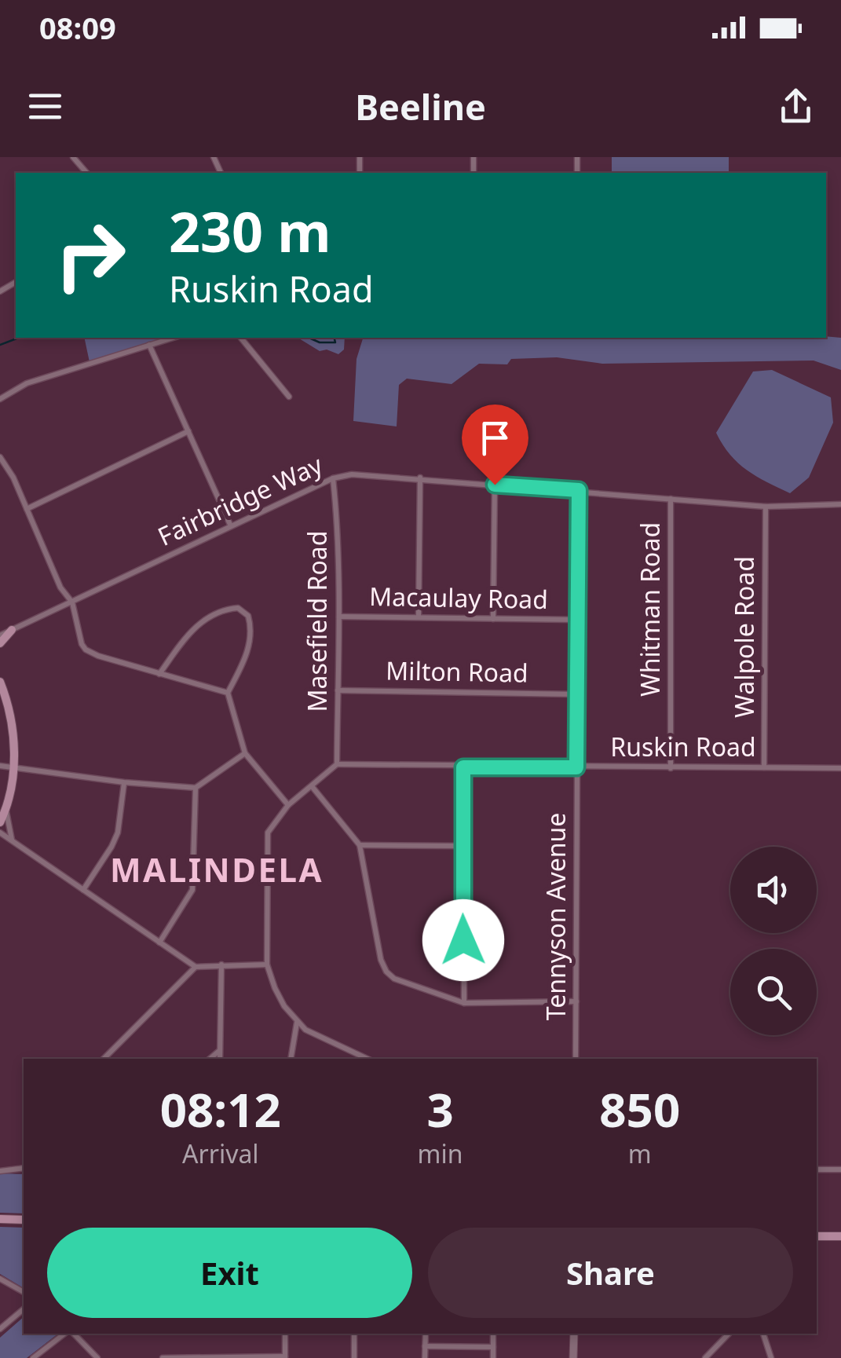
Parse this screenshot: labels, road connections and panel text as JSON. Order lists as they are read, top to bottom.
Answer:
{
  "streets": {
    "street": [
      "Fairbridge Way",
      "Macaulay Road",
      "Whitman Road",
      "Masefield Road",
      "Walpole Road",
      "Milton Road",
      "Ruskin Road",
      "Tennyson Avenue"
    ]
  },
  "crossings": [
    ["Fairbridge Way", "Whitman Road"],
    ["Fairbridge Way", "Masefield Road"],
    ["Fairbridge Way", "Walpole Road"],
    ["Fairbridge Way", "Tennyson Avenue"],
    ["Macaulay Road", "Masefield Road"],
    ["Macaulay Road", "Tennyson Avenue"],
    ["Whitman Road", "Ruskin Road"],
    ["Masefield Road", "Milton Road"],
    ["Masefield Road", "Ruskin Road"],
    ["Walpole Road", "Ruskin Road"],
    ["Milton Road", "Tennyson Avenue"],
    ["Ruskin Road", "Tennyson Avenue"]
  ],
  "districts": ["MALINDELA"],
  "page": {
    "status": "08:09",
    "header": "Beeline",
    "turn": ["230 m", "Ruskin Road"],
    "eta": [
      "08:12",
      "Arrival",
      "3",
      "min",
      "850",
      "m"
    ],
    "buttons": ["Exit", "Share"]
  }
}
